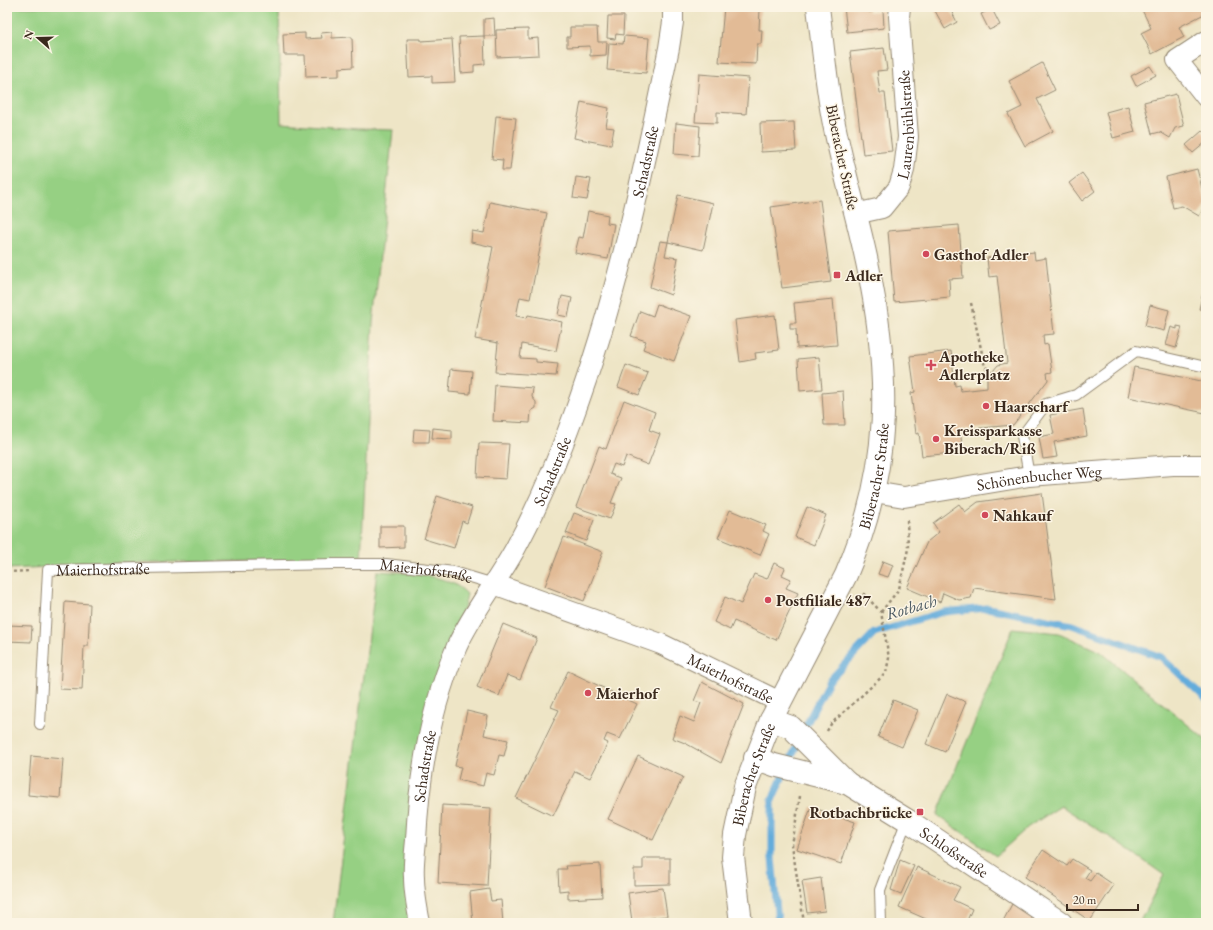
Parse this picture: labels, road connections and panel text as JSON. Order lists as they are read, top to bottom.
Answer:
{
  "streets": {
    "street": [
      "Laurenbühlstraße",
      "Biberacher Straße",
      "Schadstraße",
      "Schönenbucher Weg",
      "Maierhofstraße",
      "Schloßstraße"
    ]
  },
  "crossings": [
    ["Laurenbühlstraße", "Biberacher Straße"],
    ["Biberacher Straße", "Schönenbucher Weg"],
    ["Biberacher Straße", "Maierhofstraße"],
    ["Biberacher Straße", "Schloßstraße"],
    ["Schadstraße", "Maierhofstraße"],
    ["Maierhofstraße", "Schloßstraße"]
  ],
  "water": ["Rotbach"],
  "places": {
    "other": [
      "Gasthof Adler",
      "Haarscharf",
      "Kreissparkasse Biberach/Riß",
      "Nahkauf",
      "Postfiliale 487",
      "Maierhof"
    ],
    "transit": ["Adler", "Rotbachbrücke"],
    "health": ["Apotheke Adlerplatz"]
  },
  "scale_bar": "20 m",
  "north": "left"
}
